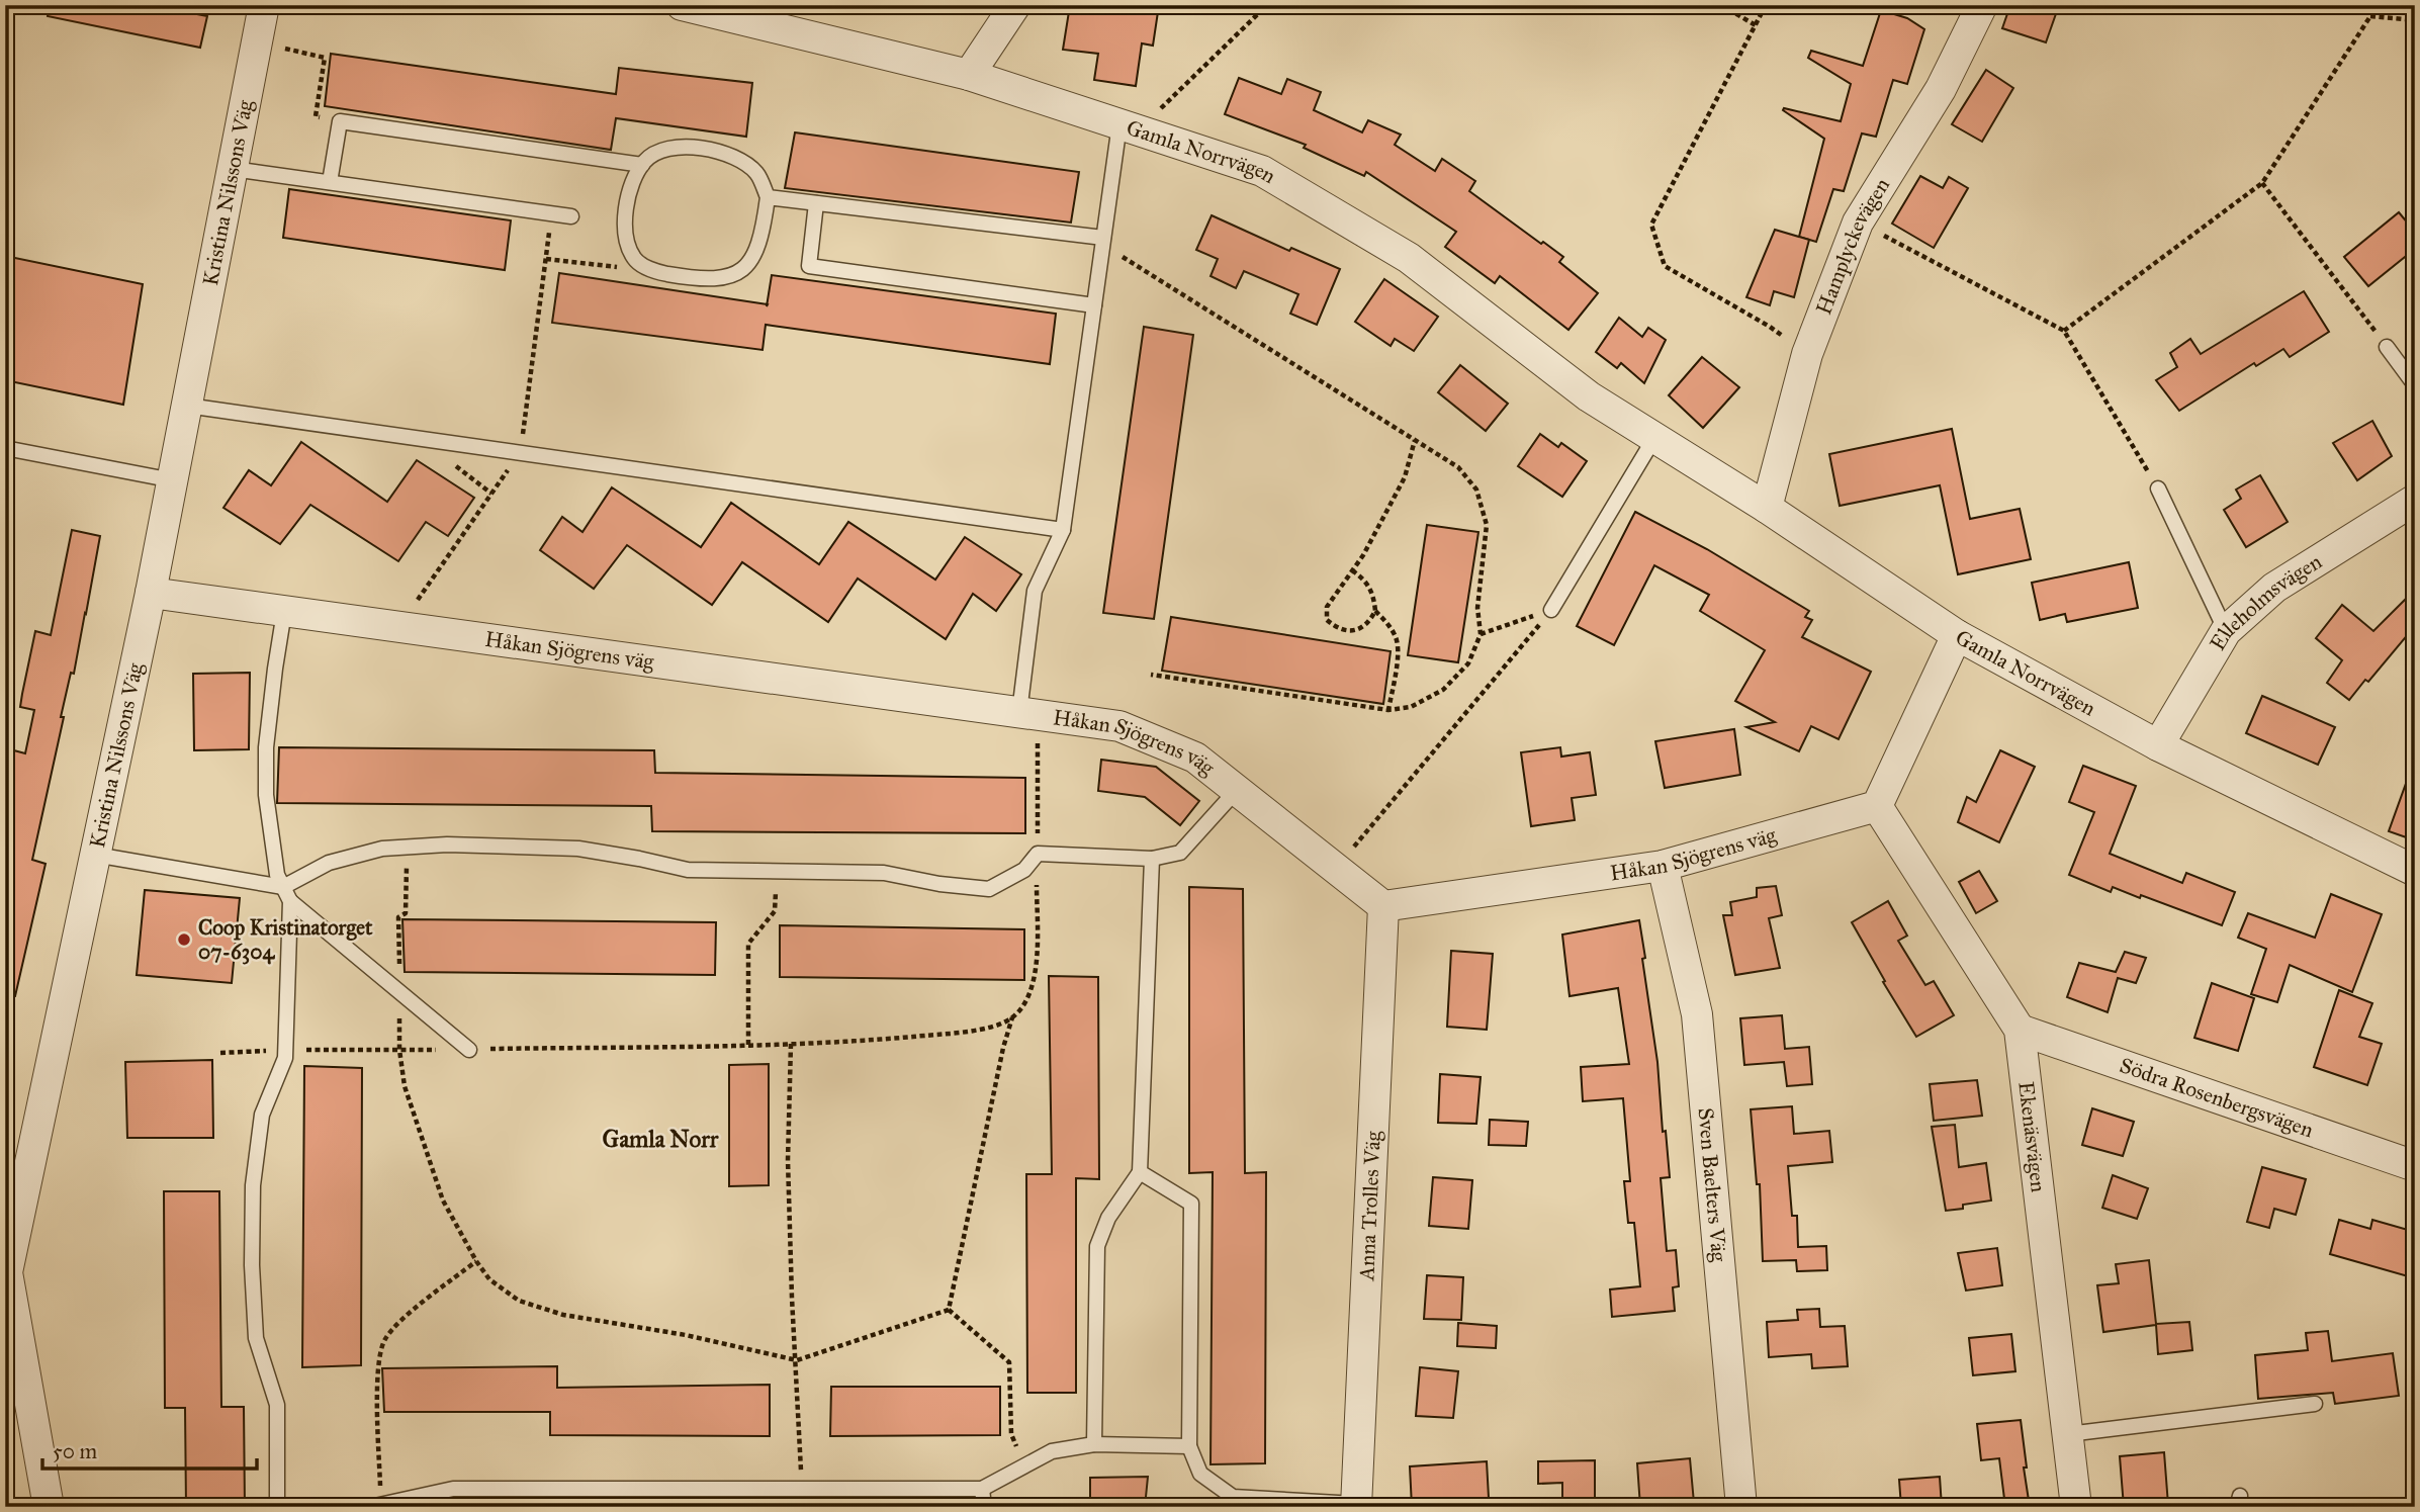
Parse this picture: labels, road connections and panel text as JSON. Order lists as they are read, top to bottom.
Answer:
{
  "streets": {
    "street": [
      "Gamla Norrvägen",
      "Kristina Nilssons Väg",
      "Hamplyckevägen",
      "Elleholmsvägen",
      "Håkan Sjögrens väg",
      "Södra Rosenbergsvägen",
      "Ekenäsvägen",
      "Sven Baelters Väg",
      "Anna Trolles Väg"
    ]
  },
  "crossings": [
    ["Gamla Norrvägen", "Hamplyckevägen"],
    ["Gamla Norrvägen", "Elleholmsvägen"],
    ["Kristina Nilssons Väg", "Håkan Sjögrens väg"],
    ["Håkan Sjögrens väg", "Ekenäsvägen"],
    ["Håkan Sjögrens väg", "Sven Baelters Väg"],
    ["Håkan Sjögrens väg", "Anna Trolles Väg"],
    ["Södra Rosenbergsvägen", "Ekenäsvägen"]
  ],
  "districts": ["Gamla Norr"],
  "places": ["Coop Kristinatorget 07-6304"],
  "scale_bar": "50 m"
}
